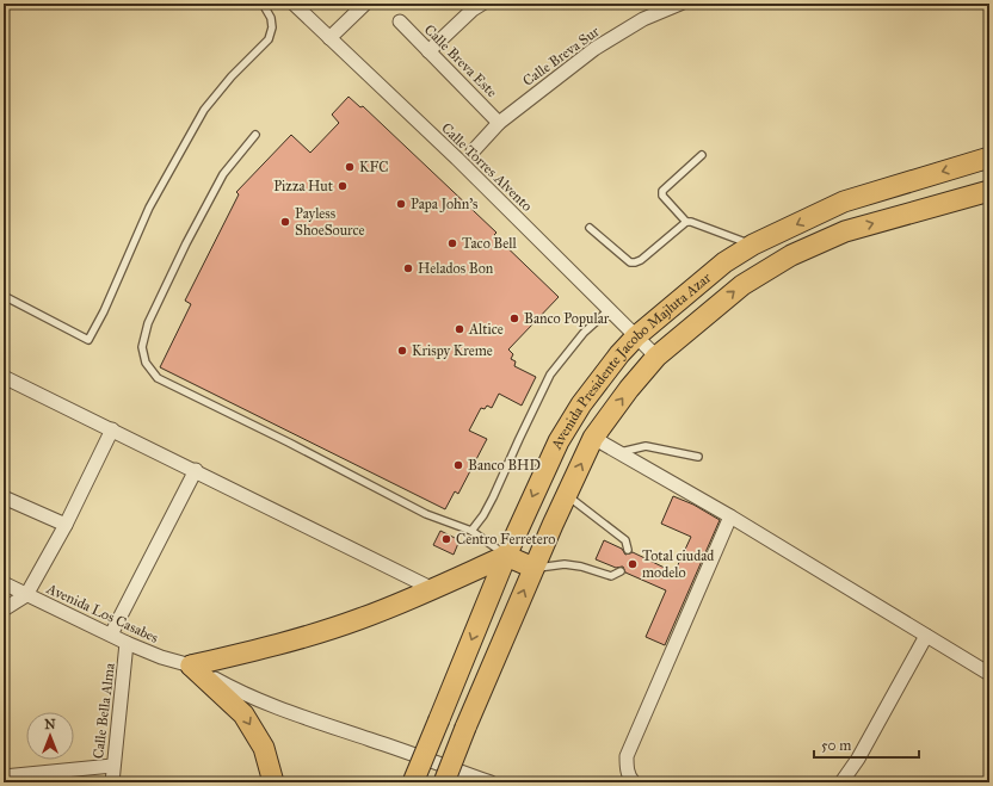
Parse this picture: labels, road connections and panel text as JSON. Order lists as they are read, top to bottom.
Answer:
{
  "streets": {
    "main road": ["Avenida Presidente Jacobo Majluta Azar"],
    "street": [
      "Calle Breva Sur",
      "Calle Breva Este",
      "Calle Torres Alvento",
      "Avenida Los Casabes",
      "Calle Bella Alma"
    ]
  },
  "crossings": [
    ["Calle Breva Sur", "Calle Breva Este"],
    ["Calle Torres Alvento", "Avenida Presidente Jacobo Majluta Azar"],
    ["Avenida Los Casabes", "Calle Bella Alma"]
  ],
  "places": [
    "KFC",
    "Pizza Hut",
    "Papa John's",
    "Payless ShoeSource",
    "Taco Bell",
    "Helados Bon",
    "Banco Popular",
    "Altice",
    "Krispy Kreme",
    "Banco BHD",
    "Centro Ferretero",
    "Total ciudad modelo"
  ],
  "scale_bar": "50 m",
  "north": "top"
}
